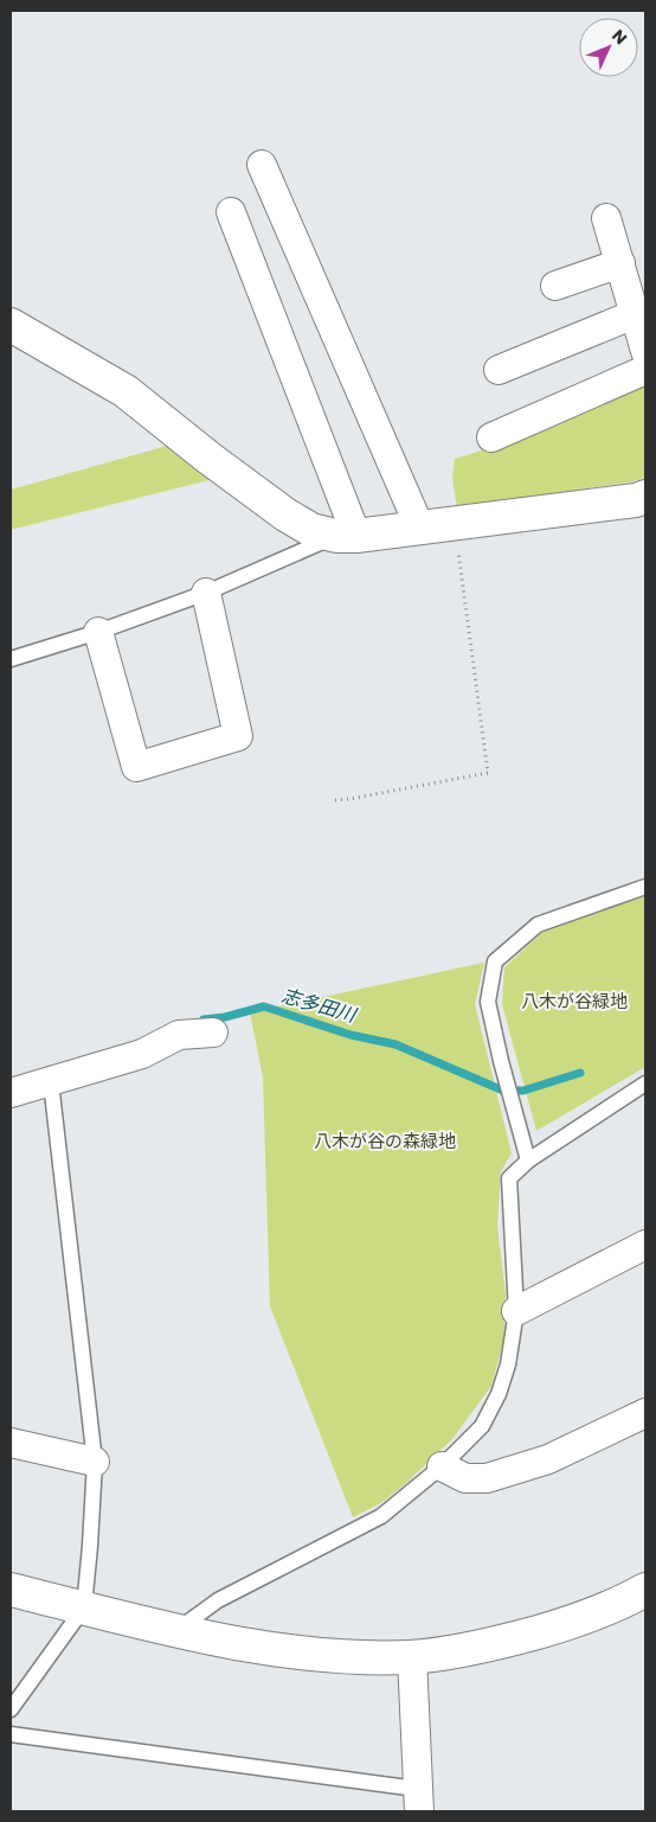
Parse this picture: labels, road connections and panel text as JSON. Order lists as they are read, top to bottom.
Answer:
{
  "water": ["志多田川"],
  "parks": ["八木が谷緑地", "八木が谷の森緑地"],
  "north": "top right"
}
